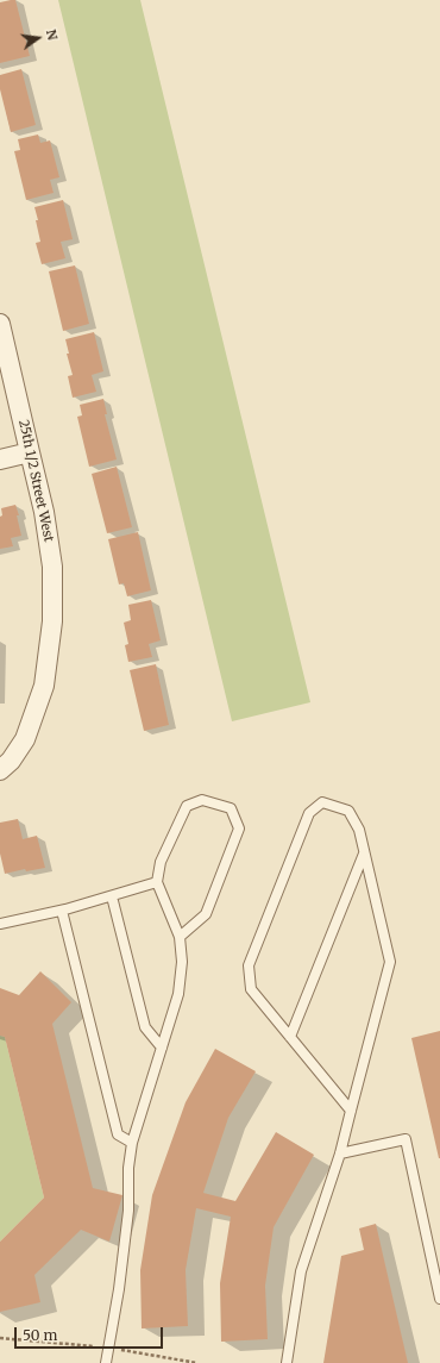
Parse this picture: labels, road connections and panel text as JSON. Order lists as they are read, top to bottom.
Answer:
{
  "streets": {
    "street": ["25th 1/2 Street West"]
  },
  "scale_bar": "50 m",
  "north": "right"
}
